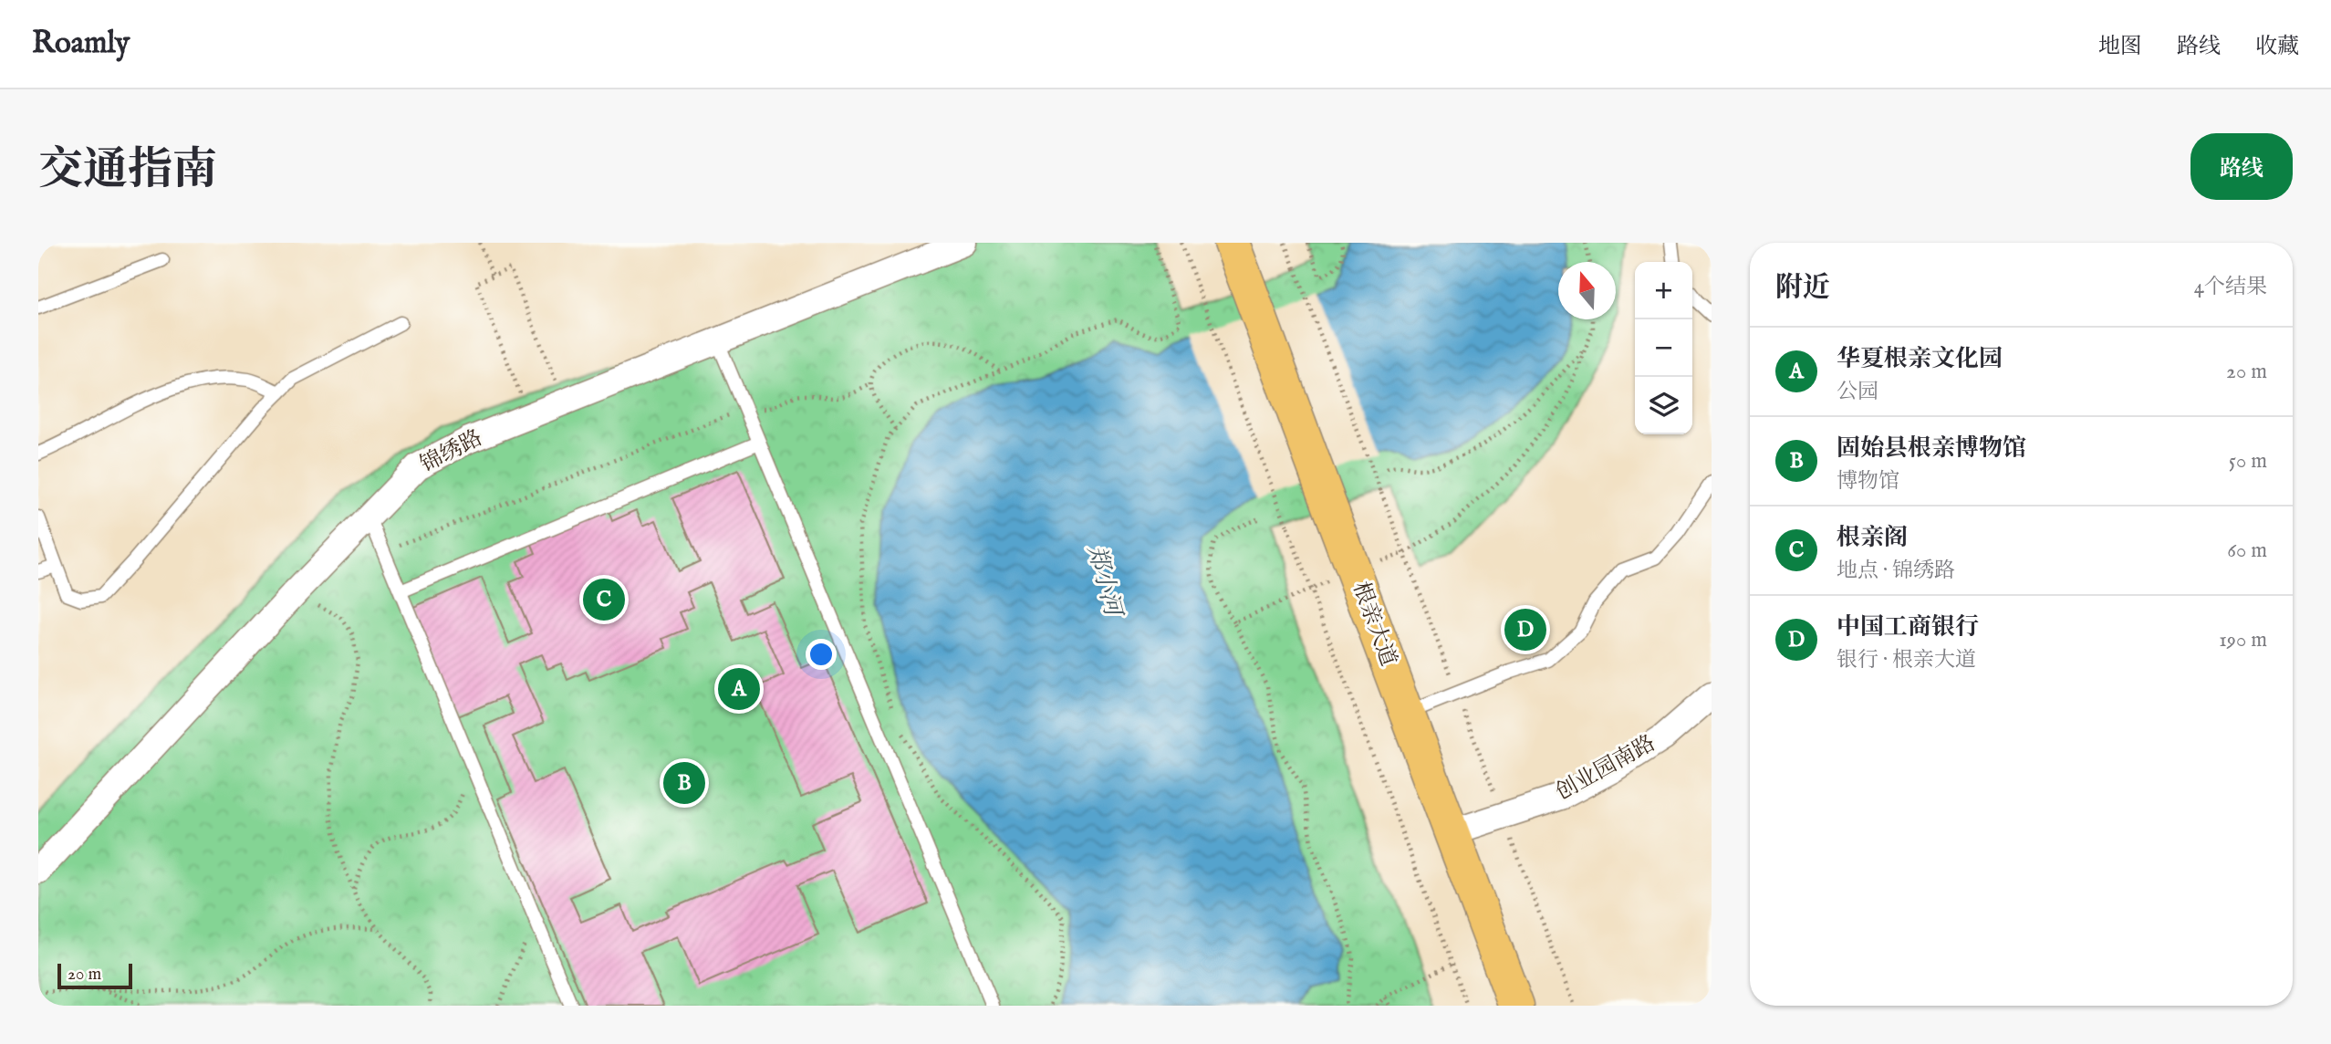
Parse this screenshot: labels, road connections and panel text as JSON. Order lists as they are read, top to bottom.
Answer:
{
  "streets": {
    "main road": ["根亲大道"],
    "street": ["锦绣路", "创业园南路"]
  },
  "crossings": [
    ["根亲大道", "创业园南路"]
  ],
  "water": ["郑小河"],
  "scale_bar": "20 m",
  "north": "top",
  "page": {
    "header": "Roamly",
    "nav": ["地图", "路线", "收藏"],
    "title": "交通指南",
    "buttons": "路线",
    "heading": ["附近", "4个结果"],
    "map_buttons": ["+", "−"],
    "list": [
      {
        "mark": "A",
        "name": "华夏根亲文化园",
        "note": "公园",
        "value": "20 m"
      },
      {
        "mark": "B",
        "name": "固始县根亲博物馆",
        "note": "博物馆",
        "value": "50 m"
      },
      {
        "mark": "C",
        "name": "根亲阁",
        "note": "地点 · 锦绣路",
        "value": "60 m"
      },
      {
        "mark": "D",
        "name": "中国工商银行",
        "note": "银行 · 根亲大道",
        "value": "190 m"
      }
    ],
    "pins": [
      "C",
      "D",
      "A",
      "B"
    ],
    "scale": "20 m"
  }
}
